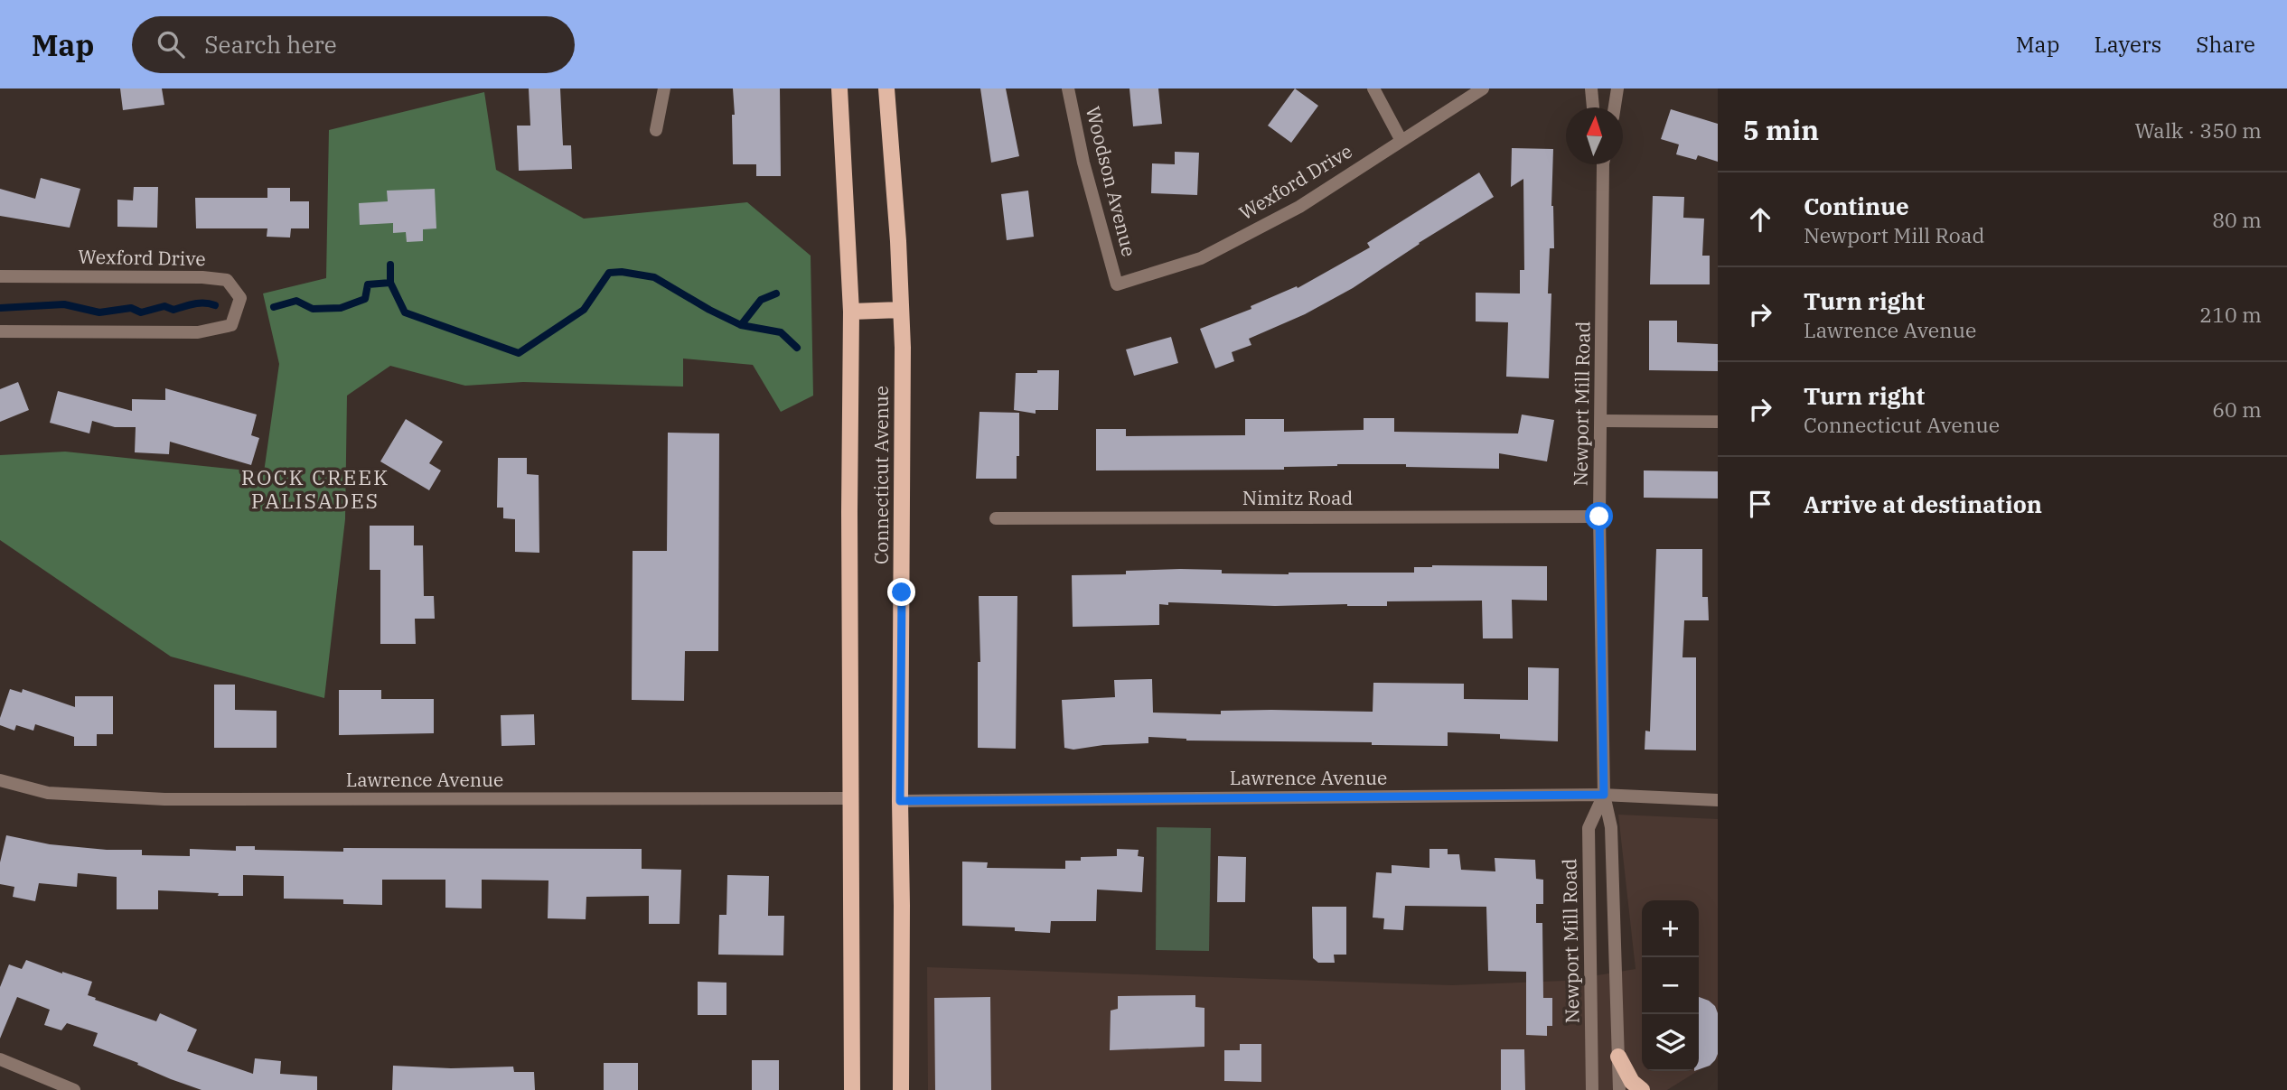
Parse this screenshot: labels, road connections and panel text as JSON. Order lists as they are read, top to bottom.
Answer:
{
  "streets": {
    "main road": ["Connecticut Avenue"],
    "street": [
      "Woodson Avenue",
      "Wexford Drive",
      "Newport Mill Road",
      "Nimitz Road",
      "Lawrence Avenue"
    ]
  },
  "crossings": [
    ["Woodson Avenue", "Wexford Drive"],
    ["Newport Mill Road", "Nimitz Road"],
    ["Newport Mill Road", "Lawrence Avenue"],
    ["Connecticut Avenue", "Lawrence Avenue"]
  ],
  "districts": ["ROCK CREEK PALISADES"],
  "north": "top",
  "page": {
    "header": "Map",
    "search": "Search here",
    "nav": ["Map", "Layers", "Share"],
    "heading": ["5 min", "Walk · 350 m"],
    "list": [
      ["Continue", "Newport Mill Road", "80 m"],
      ["Turn right", "Lawrence Avenue", "210 m"],
      ["Turn right", "Connecticut Avenue", "60 m"],
      "Arrive at destination"
    ],
    "map_buttons": ["+", "−"]
  }
}
